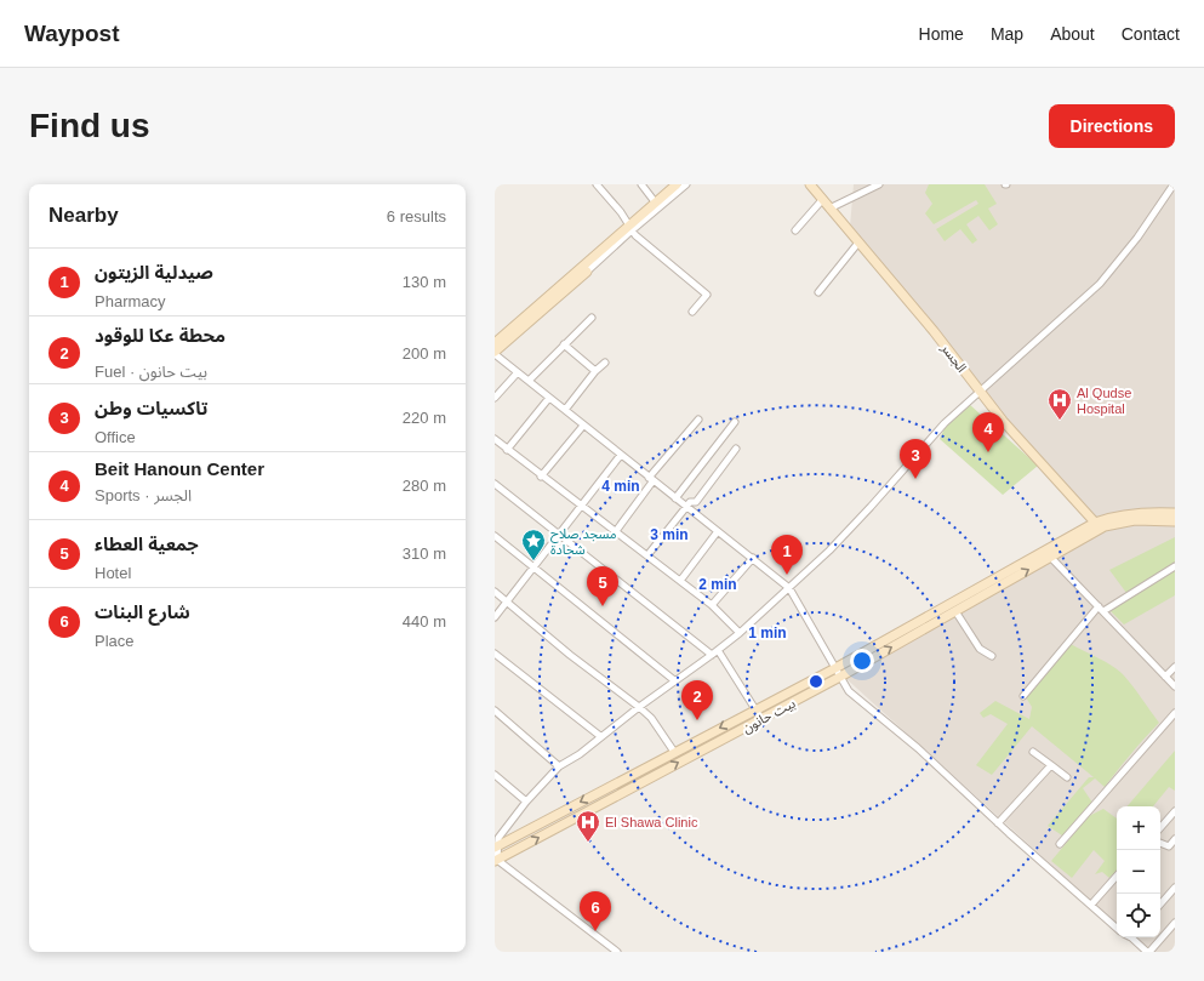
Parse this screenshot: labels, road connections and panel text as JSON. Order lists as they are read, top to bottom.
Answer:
{
  "streets": {
    "main road": ["الجسر", "بيت حانون"]
  },
  "crossings": [
    ["الجسر", "بيت حانون"]
  ],
  "places": {
    "hospital": ["Al Qudse Hospital", "El Shawa Clinic"],
    "place": ["مسجد صلاح شحادة"]
  },
  "page": {
    "header": "Waypost",
    "nav": [
      "Home",
      "Map",
      "About",
      "Contact"
    ],
    "buttons": "Directions",
    "title": "Find us",
    "heading": ["Nearby", "6 results"],
    "list": [
      {
        "mark": "1",
        "name": "صيدلية الزيتون",
        "note": "Pharmacy",
        "value": "130 m"
      },
      {
        "mark": "2",
        "name": "محطة عكا للوقود",
        "note": "Fuel · بيت حانون",
        "value": "200 m"
      },
      {
        "mark": "3",
        "name": "تاكسيات وطن",
        "note": "Office",
        "value": "220 m"
      },
      {
        "mark": "4",
        "name": "Beit Hanoun Center",
        "note": "Sports · الجسر",
        "value": "280 m"
      },
      {
        "mark": "5",
        "name": "جمعية العطاء",
        "note": "Hotel",
        "value": "310 m"
      },
      {
        "mark": "6",
        "name": "شارع البنات",
        "note": "Place",
        "value": "440 m"
      }
    ],
    "pins": [
      "4",
      "3",
      "1",
      "5",
      "2",
      "6"
    ],
    "map_buttons": ["+", "−"]
  },
  "rings": [
    "4 min",
    "3 min",
    "2 min",
    "1 min"
  ]
}
